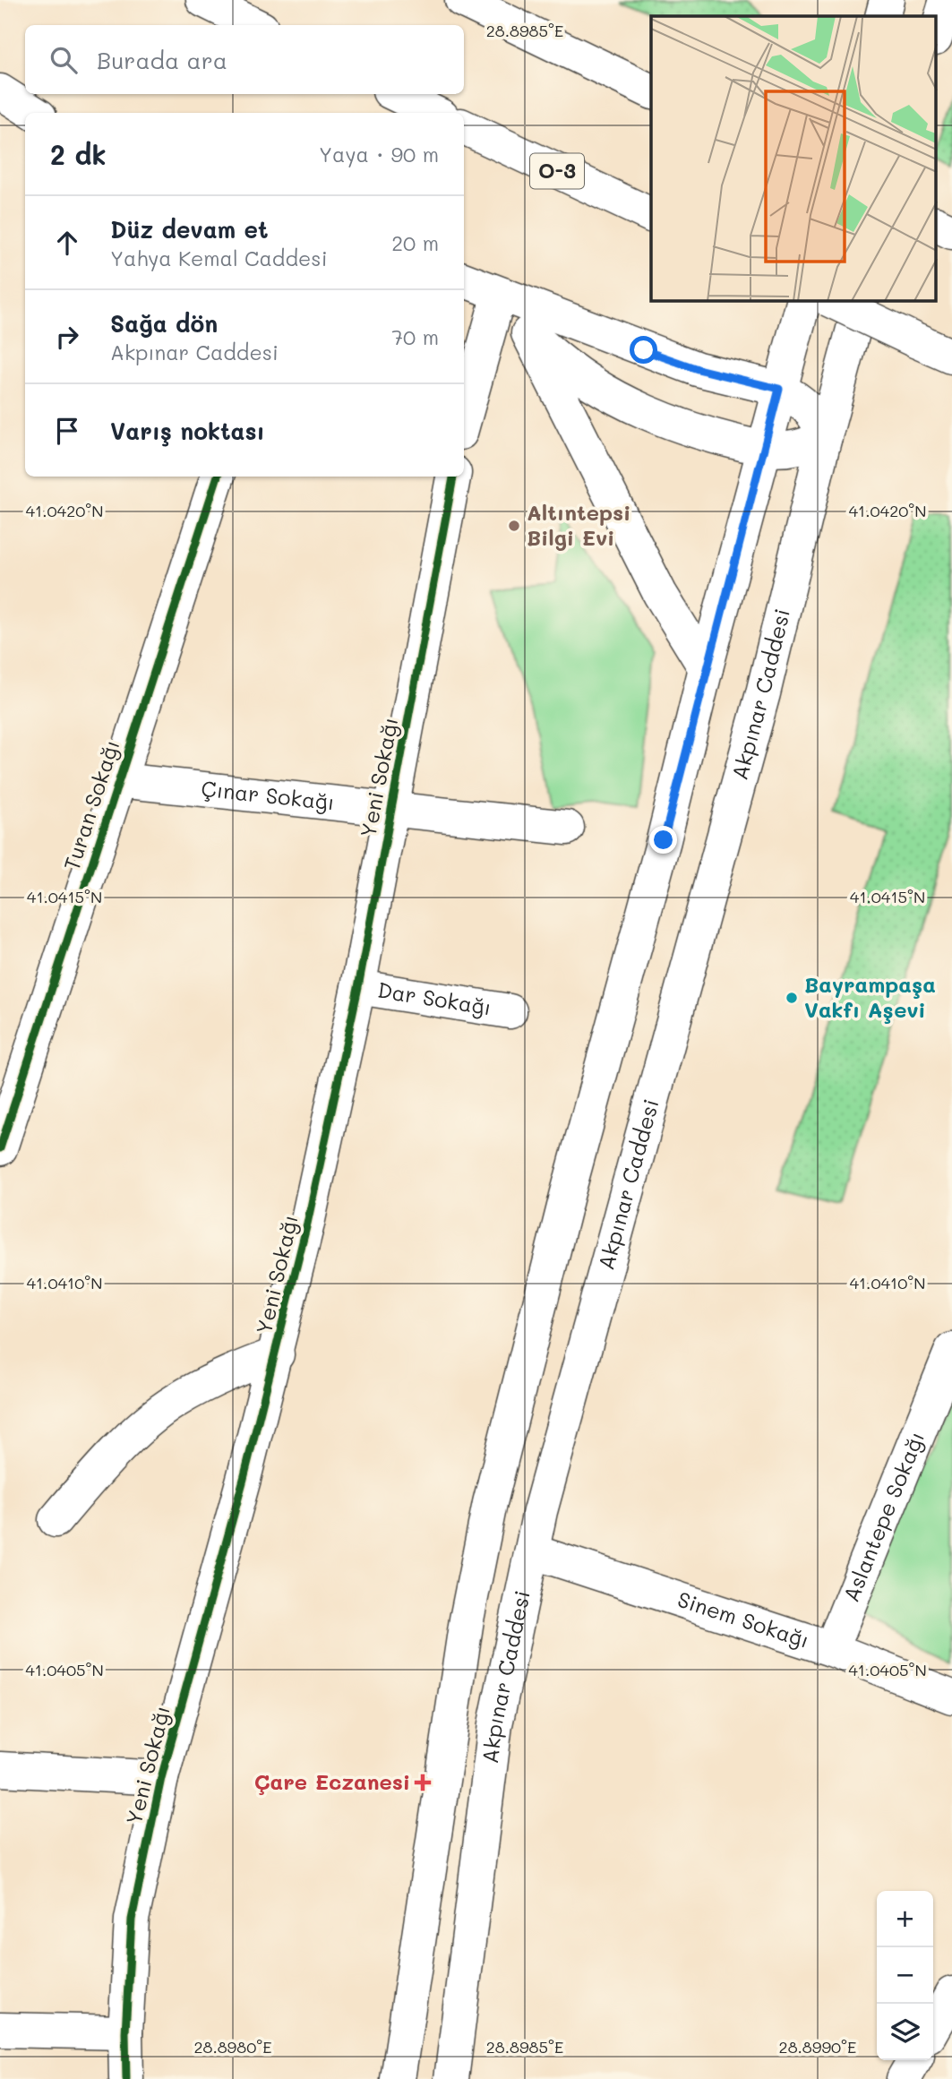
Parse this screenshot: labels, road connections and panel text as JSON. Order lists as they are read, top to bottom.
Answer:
{
  "streets": {
    "main road": [
      "O-3",
      "Akpınar Caddesi",
      "Yeni Sokağı",
      "Çınar Sokağı",
      "Turan Sokağı",
      "Dar Sokağı",
      "Aslantepe Sokağı",
      "Sinem Sokağı"
    ]
  },
  "crossings": [
    ["Akpınar Caddesi", "Sinem Sokağı"],
    ["Yeni Sokağı", "Çınar Sokağı"],
    ["Yeni Sokağı", "Dar Sokağı"],
    ["Çınar Sokağı", "Turan Sokağı"],
    ["Aslantepe Sokağı", "Sinem Sokağı"]
  ],
  "places": {
    "other": ["Altıntepsi Bilgi Evi", "Bayrampaşa Vakfı Aşevi"],
    "health": ["Çare Eczanesi"]
  },
  "page": {
    "search": "Burada ara",
    "heading": ["2 dk", "Yaya · 90 m"],
    "list": [
      ["Düz devam et", "Yahya Kemal Caddesi", "20 m"],
      ["Sağa dön", "Akpınar Caddesi", "70 m"],
      "Varış noktası"
    ],
    "map_buttons": ["+", "−"]
  },
  "coordinates": [
    "28.8985°E",
    "41.0420°N",
    "41.0415°N",
    "41.0410°N",
    "41.0405°N",
    "28.8980°E",
    "28.8990°E"
  ]
}
